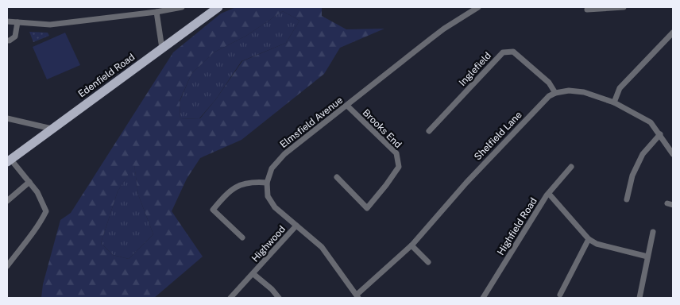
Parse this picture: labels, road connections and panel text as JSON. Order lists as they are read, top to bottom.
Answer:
{
  "streets": {
    "main road": ["Edenfield Road"],
    "street": [
      "Inglefield",
      "Elmsfield Avenue",
      "Brooks End",
      "Shelfield Lane",
      "Highfield Road",
      "Highwood"
    ]
  },
  "crossings": [
    ["Inglefield", "Shelfield Lane"],
    ["Elmsfield Avenue", "Brooks End"]
  ]
}
